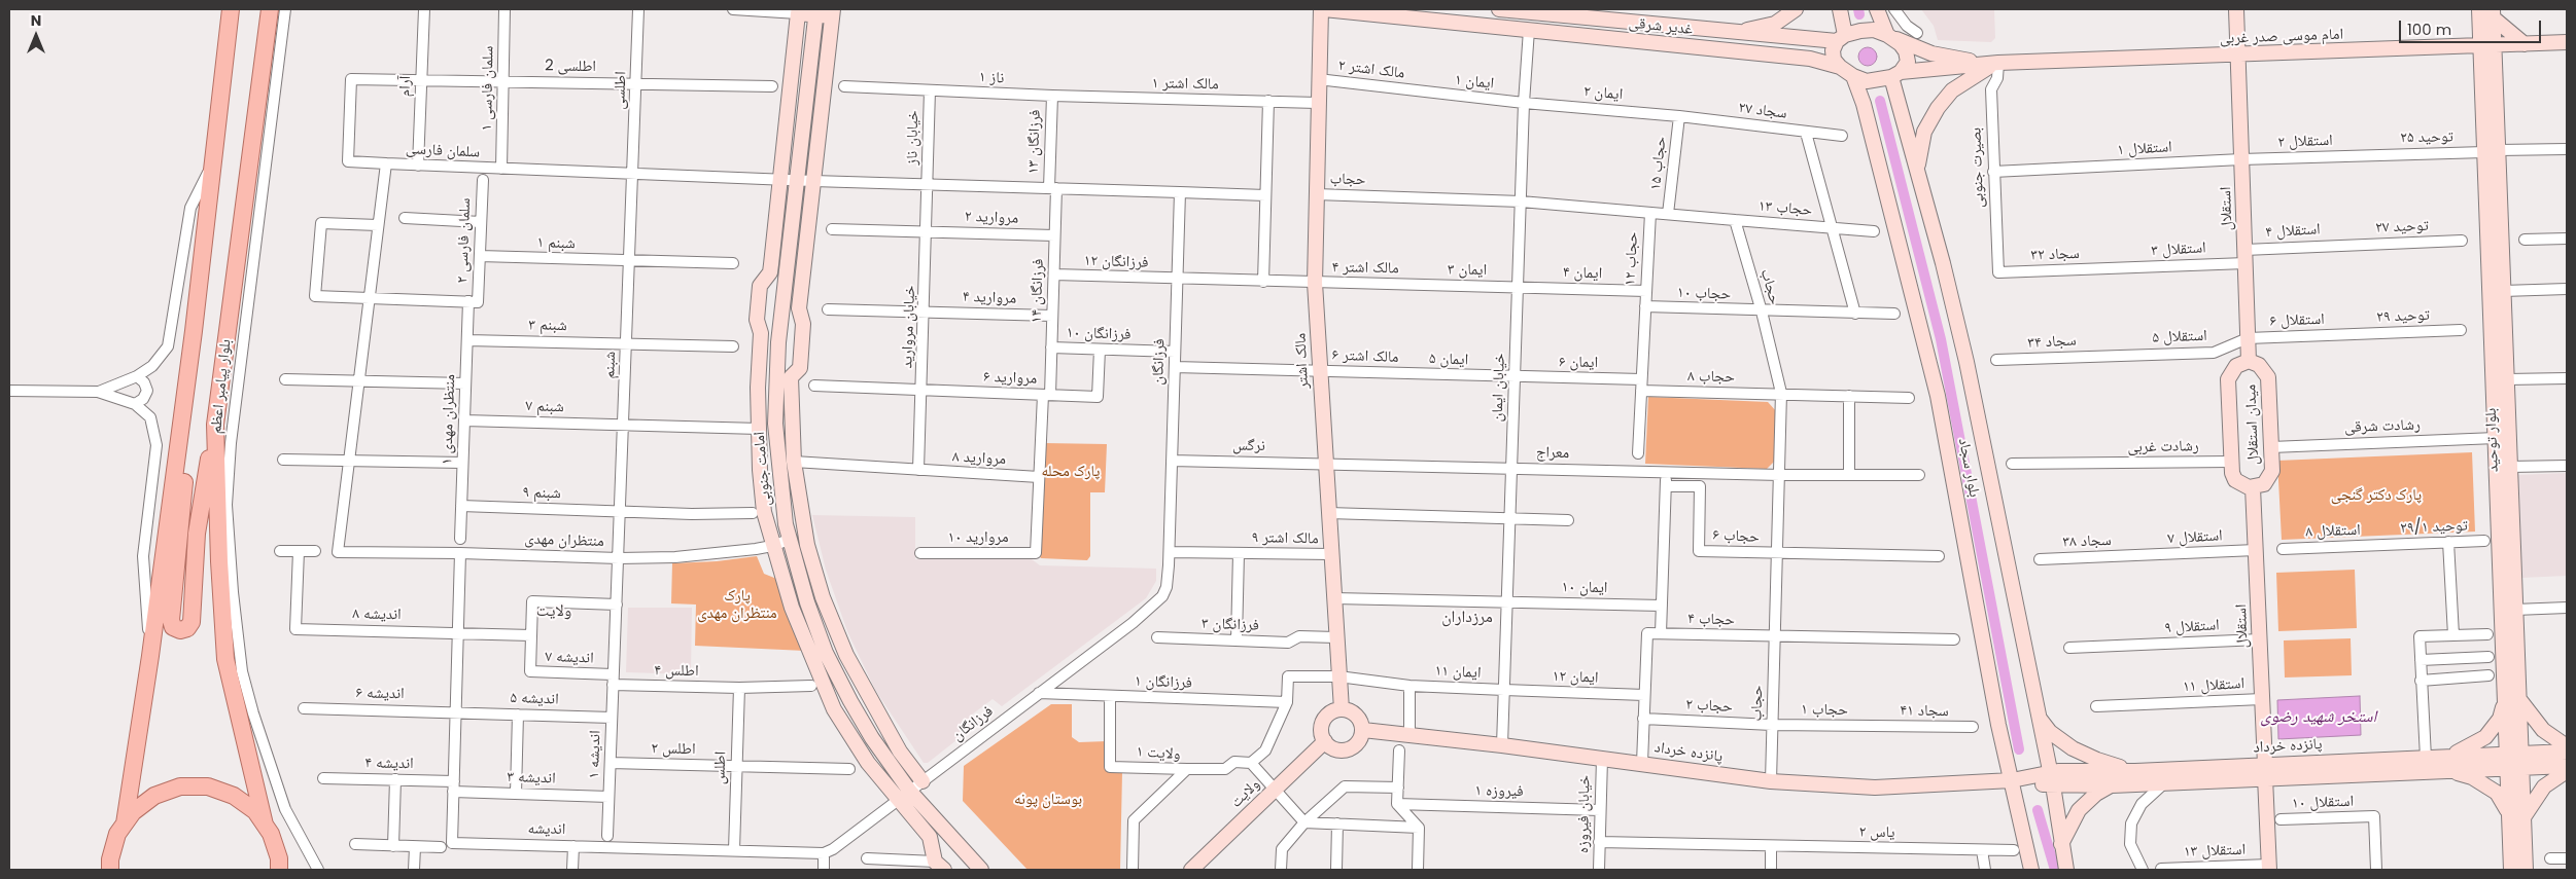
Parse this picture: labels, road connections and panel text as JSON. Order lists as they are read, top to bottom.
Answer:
{
  "streets": {
    "main road": ["بلوار پیامبر اعظم"],
    "street": [
      "غدیر شرقی",
      "امام موسی صدر غربی",
      "اطلسی 2",
      "مالک اشتر ۲",
      "ناز ۱",
      "ایمان ۱",
      "مالک اشتر ۱",
      "آرام",
      "سلمان فارسی ۱",
      "اطلسی",
      "ایمان ۲",
      "سجاد ۲۷",
      "خیابان ناز",
      "توحید ۲۵",
      "فرزانگان ۱۳",
      "استقلال ۲",
      "استقلال ۱",
      "سلمان فارسی",
      "حجاب ۱۵",
      "بصیرت جنوبی",
      "حجاب",
      "حجاب ۱۳",
      "استقلال",
      "مروارید ۲",
      "توحید ۲۷",
      "استقلال ۴",
      "سلمان فارسی ۲",
      "شبنم ۱",
      "استقلال ۳",
      "سجاد ۳۲",
      "حجاب ۱۲",
      "فرزانگان ۱۲",
      "مالک اشتر ۴",
      "ایمان ۳",
      "ایمان ۴",
      "فرزانگان ۱۴",
      "حجاب ۱۰",
      "مروارید ۴",
      "توحید ۲۹",
      "استقلال ۶",
      "شبنم ۳",
      "خیابان مروارید",
      "فرزانگان ۱۰",
      "استقلال ۵",
      "سجاد ۳۴",
      "مالک اشتر ۶",
      "ایمان ۵",
      "مالک اشتر",
      "فرزانگان",
      "ایمان ۶",
      "شبنم",
      "حجاب ۸",
      "مروارید ۶",
      "خیابان ایمان",
      "شبنم ۷",
      "منتظران مهدی ۱",
      "میدان استقلال",
      "رشادت شرقی",
      "بلوار توحید",
      "نرگس",
      "رشادت غربی",
      "معراج",
      "مروارید ۸",
      "بلوار سجاد",
      "امامت جنوبی",
      "شبنم ۹",
      "توحید ۲۹/۱",
      "استقلال ۸",
      "حجاب ۶",
      "مروارید ۱۰",
      "استقلال ۷",
      "مالک اشتر ۹",
      "منتظران مهدی",
      "سجاد ۳۸",
      "ایمان ۱۰",
      "اندیشه ۸",
      "حجاب ۴",
      "فرزانگان ۳",
      "استقلال ۹",
      "اندیشه ۷",
      "اطلس ۴",
      "ایمان ۱۱",
      "ایمان ۱۲",
      "فرزانگان ۱",
      "استقلال ۱۱",
      "اندیشه ۶",
      "اندیشه ۵",
      "حجاب ۲",
      "حجاب ۱",
      "سجاد ۴۱",
      "پانزده خرداد",
      "اطلس ۲",
      "ولایت ۱",
      "اندیشه ۱",
      "اندیشه ۴",
      "اطلس",
      "اندیشه ۳",
      "فیروزه ۱",
      "ولایت",
      "استقلال ۱۰",
      "خیابان فیروزه",
      "اندیشه",
      "یاس ۲",
      "استقلال ۱۳"
    ]
  },
  "crossings": [
    ["غدیر شرقی", "مالک اشتر"],
    ["غدیر شرقی", "خیابان ایمان"],
    ["غدیر شرقی", "بلوار سجاد"],
    ["امام موسی صدر غربی", "بصیرت جنوبی"],
    ["امام موسی صدر غربی", "استقلال"],
    ["امام موسی صدر غربی", "بلوار توحید"],
    ["اطلسی 2", "آرام"],
    ["اطلسی 2", "سلمان فارسی ۱"],
    ["اطلسی 2", "اطلسی"],
    ["اطلسی 2", "سلمان فارسی"],
    ["مالک اشتر ۲", "ایمان ۱"],
    ["مالک اشتر ۲", "مالک اشتر"],
    ["ناز ۱", "مالک اشتر ۱"],
    ["ناز ۱", "خیابان ناز"],
    ["ناز ۱", "فرزانگان ۱۳"],
    ["ایمان ۱", "ایمان ۲"],
    ["ایمان ۱", "خیابان ایمان"],
    ["مالک اشتر ۱", "فرزانگان ۱۳"],
    ["مالک اشتر ۱", "مالک اشتر"],
    ["آرام", "سلمان فارسی"],
    ["سلمان فارسی ۱", "سلمان فارسی"],
    ["اطلسی", "سلمان فارسی"],
    ["اطلسی", "شبنم"],
    ["ایمان ۲", "سجاد ۲۷"],
    ["ایمان ۲", "حجاب ۱۵"],
    ["ایمان ۲", "خیابان ایمان"],
    ["سجاد ۲۷", "حجاب ۱۵"],
    ["خیابان ناز", "خیابان مروارید"],
    ["توحید ۲۵", "استقلال ۲"],
    ["توحید ۲۵", "بلوار توحید"],
    ["فرزانگان ۱۳", "فرزانگان ۱۴"],
    ["استقلال ۲", "استقلال ۱"],
    ["استقلال ۲", "استقلال"],
    ["استقلال ۱", "بصیرت جنوبی"],
    ["استقلال ۱", "استقلال"],
    ["سلمان فارسی", "شبنم"],
    ["سلمان فارسی", "امامت جنوبی"],
    ["سلمان فارسی", "منتظران مهدی"],
    ["حجاب ۱۵", "حجاب"],
    ["بصیرت جنوبی", "سجاد ۳۲"],
    ["حجاب", "حجاب ۱۳"],
    ["حجاب", "حجاب ۱۲"],
    ["حجاب", "حجاب ۱۰"],
    ["حجاب", "مالک اشتر"],
    ["حجاب", "حجاب ۸"],
    ["حجاب", "خیابان ایمان"],
    ["حجاب", "معراج"],
    ["حجاب", "حجاب ۶"],
    ["حجاب", "حجاب ۴"],
    ["حجاب", "حجاب ۲"],
    ["حجاب", "حجاب ۱"],
    ["حجاب", "پانزده خرداد"],
    ["استقلال", "استقلال ۴"],
    ["استقلال", "استقلال ۳"],
    ["استقلال", "استقلال ۶"],
    ["استقلال", "استقلال ۵"],
    ["استقلال", "میدان استقلال"],
    ["استقلال", "استقلال ۷"],
    ["استقلال", "استقلال ۹"],
    ["استقلال", "استقلال ۱۱"],
    ["استقلال", "پانزده خرداد"],
    ["استقلال", "استقلال ۱۳"],
    ["مروارید ۲", "فرزانگان ۱۴"],
    ["مروارید ۲", "خیابان مروارید"],
    ["توحید ۲۷", "استقلال ۴"],
    ["استقلال ۴", "استقلال ۳"],
    ["سلمان فارسی ۲", "شبنم ۱"],
    ["سلمان فارسی ۲", "منتظران مهدی ۱"],
    ["شبنم ۱", "شبنم"],
    ["استقلال ۳", "سجاد ۳۲"],
    ["حجاب ۱۲", "ایمان ۴"],
    ["حجاب ۱۲", "حجاب ۱۰"],
    ["حجاب ۱۲", "ایمان ۶"],
    ["حجاب ۱۲", "حجاب ۸"],
    ["فرزانگان ۱۲", "مالک اشتر ۴"],
    ["فرزانگان ۱۲", "فرزانگان ۱۴"],
    ["فرزانگان ۱۲", "فرزانگان"],
    ["مالک اشتر ۴", "ایمان ۳"],
    ["مالک اشتر ۴", "مالک اشتر"],
    ["ایمان ۳", "ایمان ۴"],
    ["ایمان ۳", "خیابان ایمان"],
    ["ایمان ۴", "خیابان ایمان"],
    ["فرزانگان ۱۴", "مروارید ۴"],
    ["فرزانگان ۱۴", "فرزانگان ۱۰"],
    ["فرزانگان ۱۴", "مروارید ۶"],
    ["فرزانگان ۱۴", "مروارید ۸"],
    ["فرزانگان ۱۴", "مروارید ۱۰"],
    ["مروارید ۴", "خیابان مروارید"],
    ["توحید ۲۹", "استقلال ۶"],
    ["استقلال ۶", "استقلال ۵"],
    ["شبنم ۳", "شبنم"],
    ["شبنم ۳", "منتظران مهدی ۱"],
    ["خیابان مروارید", "مروارید ۶"],
    ["خیابان مروارید", "مروارید ۸"],
    ["فرزانگان ۱۰", "فرزانگان"],
    ["فرزانگان ۱۰", "مروارید ۶"],
    ["استقلال ۵", "سجاد ۳۴"],
    ["مالک اشتر ۶", "ایمان ۵"],
    ["مالک اشتر ۶", "مالک اشتر"],
    ["مالک اشتر ۶", "فرزانگان"],
    ["ایمان ۵", "ایمان ۶"],
    ["ایمان ۵", "خیابان ایمان"],
    ["مالک اشتر", "نرگس"],
    ["مالک اشتر", "معراج"],
    ["مالک اشتر", "مالک اشتر ۹"],
    ["مالک اشتر", "ایمان ۱۰"],
    ["مالک اشتر", "فرزانگان ۳"],
    ["مالک اشتر", "ایمان ۱۱"],
    ["مالک اشتر", "پانزده خرداد"],
    ["مالک اشتر", "ولایت"],
    ["فرزانگان", "نرگس"],
    ["فرزانگان", "امامت جنوبی"],
    ["فرزانگان", "مالک اشتر ۹"],
    ["فرزانگان", "فرزانگان ۱"],
    ["ایمان ۶", "خیابان ایمان"],
    ["شبنم", "شبنم ۷"],
    ["شبنم", "شبنم ۹"],
    ["شبنم", "منتظران مهدی"],
    ["شبنم", "اندیشه ۷"],
    ["شبنم", "اندیشه ۱"],
    ["خیابان ایمان", "معراج"],
    ["خیابان ایمان", "ایمان ۱۰"],
    ["خیابان ایمان", "ایمان ۱۱"],
    ["خیابان ایمان", "ایمان ۱۲"],
    ["خیابان ایمان", "پانزده خرداد"],
    ["شبنم ۷", "منتظران مهدی ۱"],
    ["منتظران مهدی ۱", "شبنم ۹"],
    ["میدان استقلال", "رشادت شرقی"],
    ["میدان استقلال", "رشادت غربی"],
    ["رشادت شرقی", "بلوار توحید"],
    ["بلوار توحید", "پانزده خرداد"],
    ["نرگس", "معراج"],
    ["بلوار سجاد", "پانزده خرداد"],
    ["امامت جنوبی", "منتظران مهدی"],
    ["توحید ۲۹/۱", "استقلال ۸"],
    ["استقلال ۷", "سجاد ۳۸"],
    ["منتظران مهدی", "اندیشه"],
    ["اندیشه ۸", "اندیشه ۷"],
    ["اندیشه ۸", "اندیشه"],
    ["حجاب ۴", "ایمان ۱۲"],
    ["اندیشه ۷", "اطلس ۴"],
    ["اندیشه ۷", "اندیشه ۱"],
    ["اندیشه ۷", "اندیشه"],
    ["اطلس ۴", "اندیشه ۱"],
    ["اطلس ۴", "اطلس"],
    ["ایمان ۱۱", "ایمان ۱۲"],
    ["ایمان ۱۱", "فرزانگان ۱"],
    ["فرزانگان ۱", "ولایت ۱"],
    ["اندیشه ۶", "اندیشه ۵"],
    ["اندیشه ۶", "اندیشه"],
    ["اندیشه ۵", "اندیشه ۱"],
    ["اندیشه ۵", "اندیشه"],
    ["حجاب ۲", "حجاب ۱"],
    ["حجاب ۱", "سجاد ۴۱"],
    ["پانزده خرداد", "ولایت"],
    ["پانزده خرداد", "خیابان فیروزه"],
    ["اطلس ۲", "اندیشه ۱"],
    ["اطلس ۲", "اطلس"],
    ["اندیشه ۱", "اندیشه ۳"],
    ["اندیشه ۴", "اندیشه ۳"],
    ["اندیشه ۴", "اندیشه"],
    ["اطلس", "اندیشه"],
    ["اندیشه ۳", "اندیشه"],
    ["فیروزه ۱", "خیابان فیروزه"],
    ["خیابان فیروزه", "یاس ۲"]
  ],
  "districts": ["ولایت", "مرزداران"],
  "water": ["استخر شهید رضوی"],
  "parks": [
    "پارک محله",
    "پارک دکتر گنجی",
    "پارک منتظران مهدی",
    "بوستان پونه"
  ],
  "scale_bar": "100 m",
  "north": "top"
}
